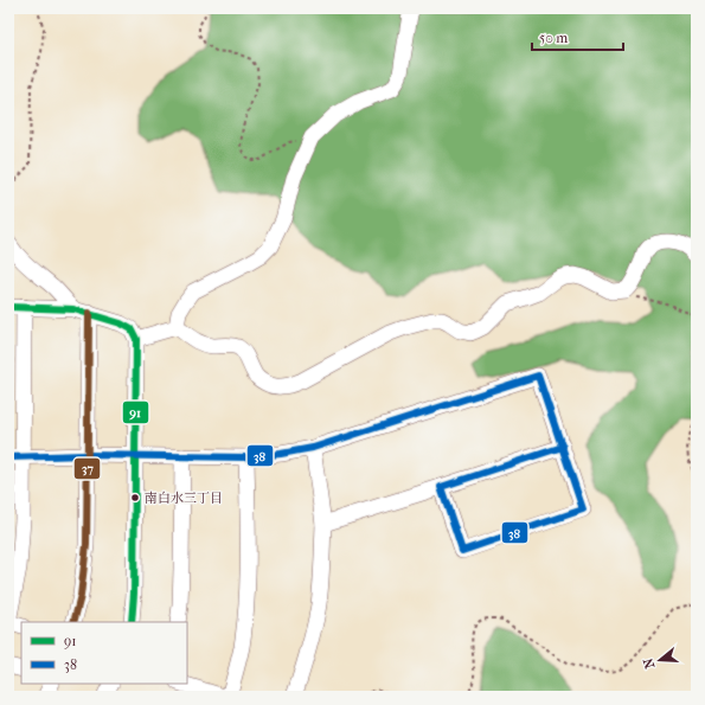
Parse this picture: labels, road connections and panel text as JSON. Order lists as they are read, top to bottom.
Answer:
{
  "places": ["南白水三丁目"],
  "lines": ["transit line 91", "transit line 37", "transit line 38"],
  "legend": ["91", "38"],
  "scale_bar": "50 m",
  "north": "left"
}
